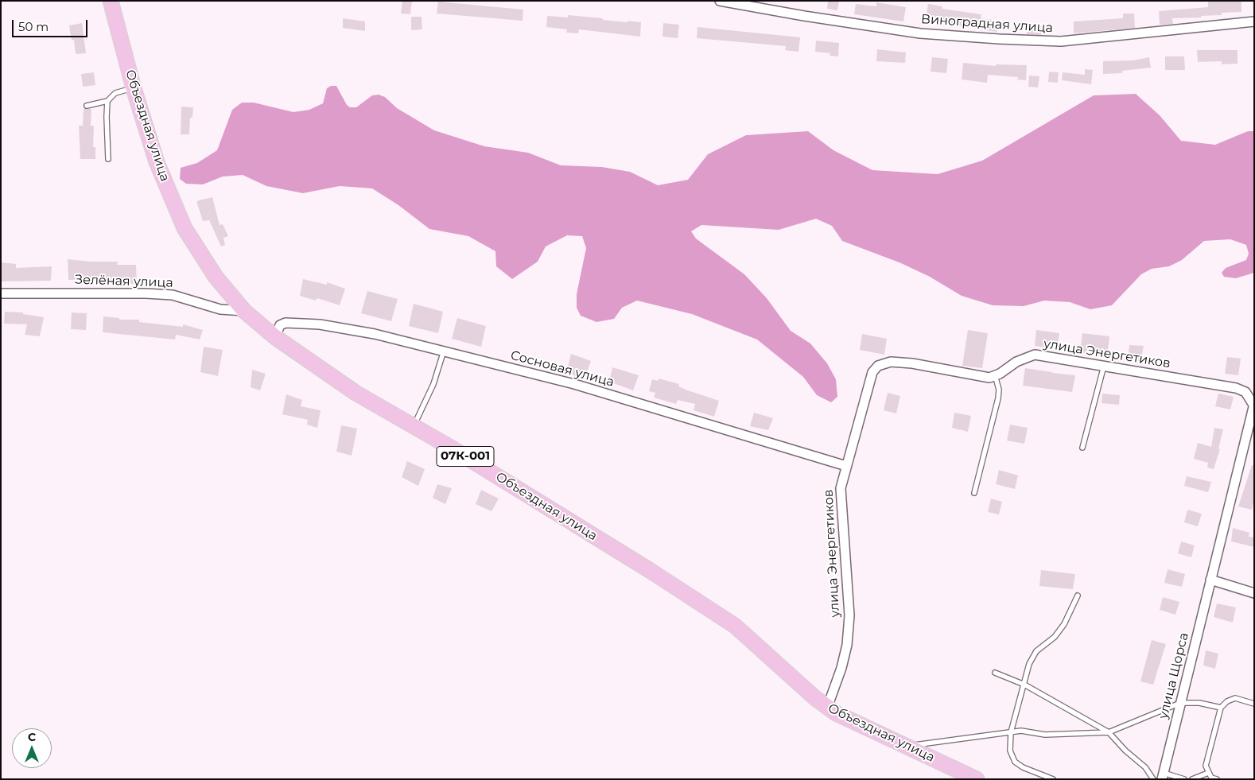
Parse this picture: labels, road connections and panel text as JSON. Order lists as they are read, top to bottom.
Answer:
{
  "streets": {
    "main road": ["Объездная улица", "07К-001"],
    "street": [
      "Виноградная улица",
      "Зелёная улица",
      "улица Энергетиков",
      "Сосновая улица",
      "улица Щорса"
    ]
  },
  "crossings": [
    ["Объездная улица", "Зелёная улица"],
    ["Объездная улица", "улица Энергетиков"],
    ["Объездная улица", "Сосновая улица"],
    ["улица Энергетиков", "Сосновая улица"],
    ["улица Энергетиков", "улица Щорса"]
  ],
  "scale_bar": "50 m",
  "north": "top"
}
